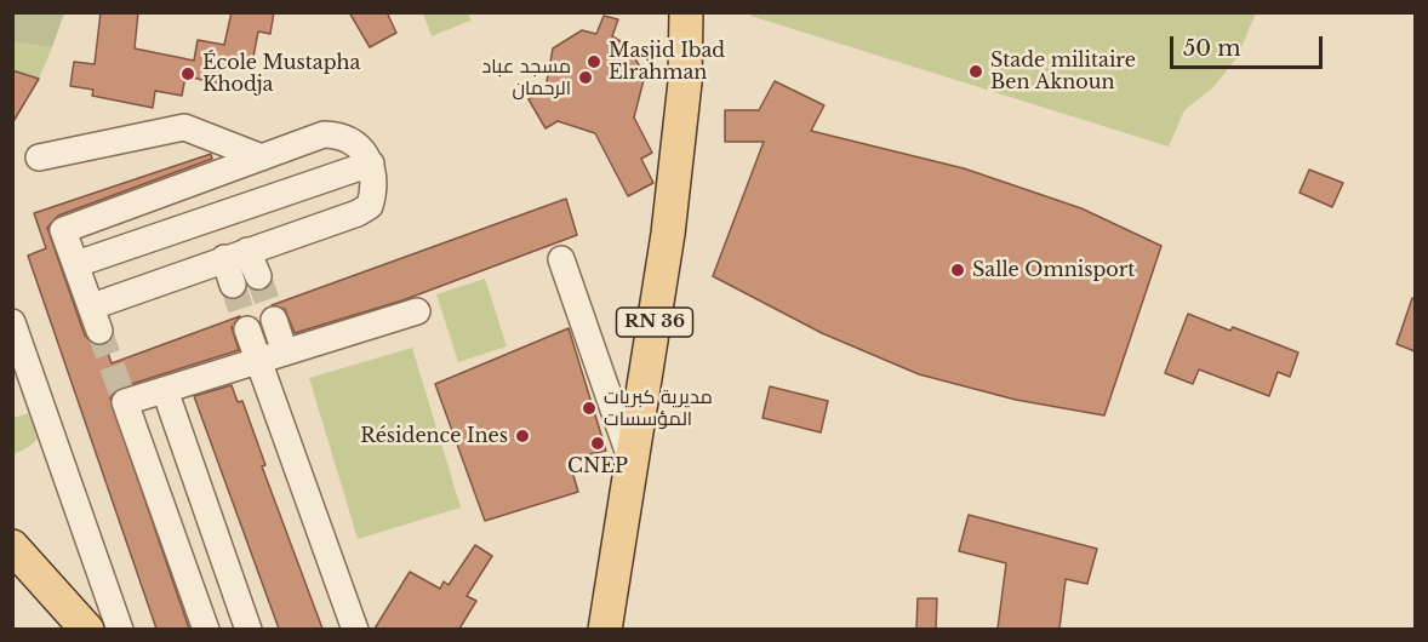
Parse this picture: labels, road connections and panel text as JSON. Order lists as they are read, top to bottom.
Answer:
{
  "streets": {
    "main road": ["RN 36"]
  },
  "places": [
    "Masjid Ibad Elrahman",
    "Stade militaire Ben Aknoun",
    "École Mustapha Khodja",
    "مسجد عباد الرحمان",
    "Salle Omnisport",
    "مديرية كبريات المؤسسات",
    "Résidence Ines",
    "CNEP"
  ],
  "scale_bar": "50 m"
}
